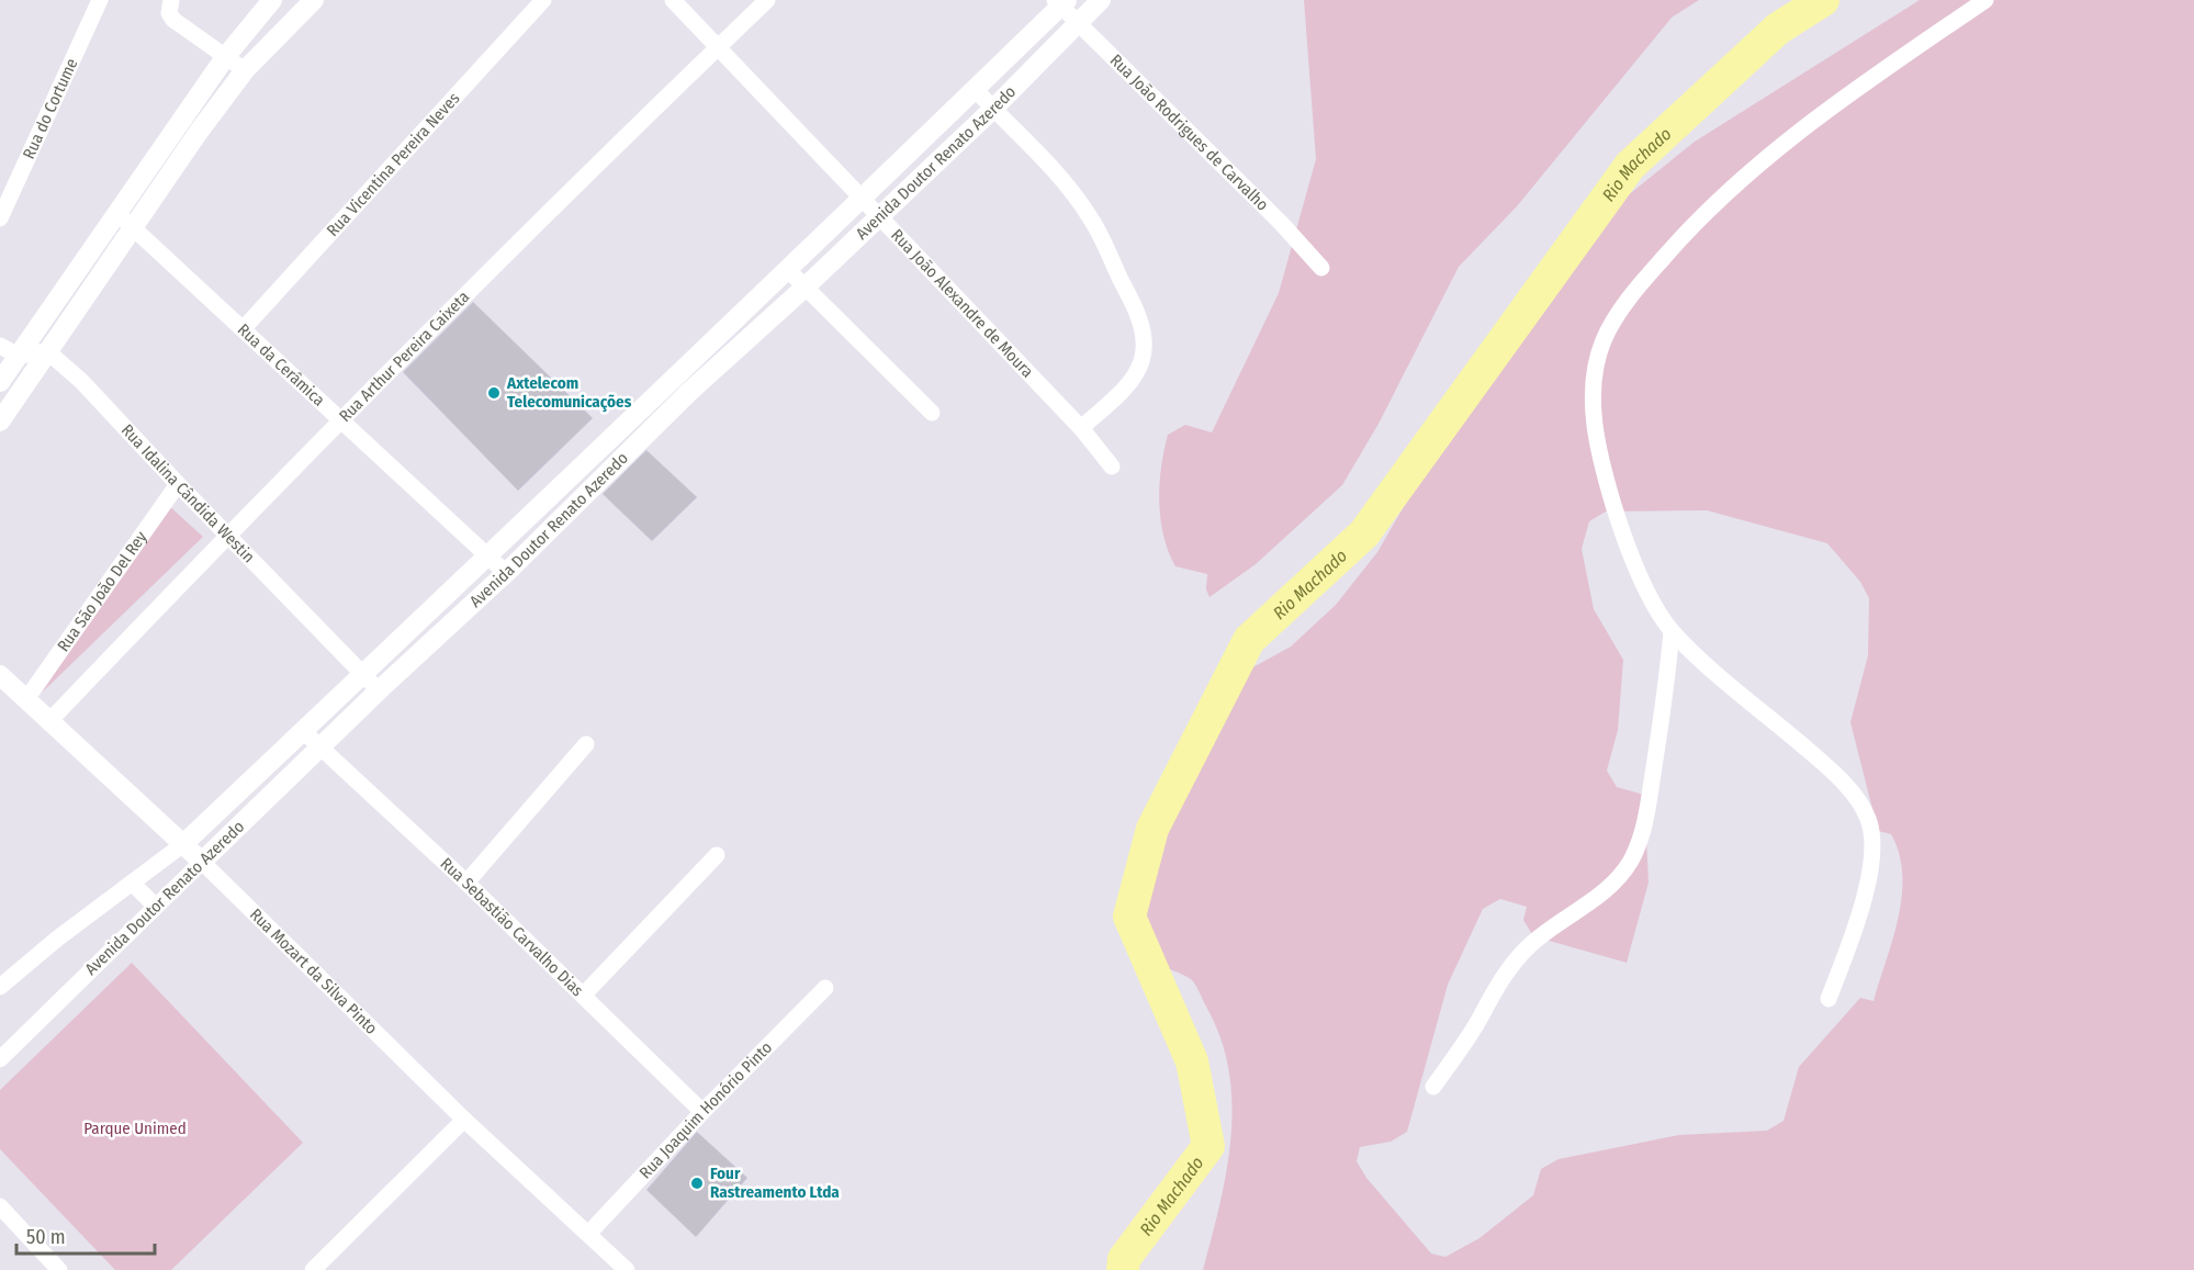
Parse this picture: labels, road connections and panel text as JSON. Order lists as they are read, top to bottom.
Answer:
{
  "streets": {
    "street": [
      "Rua do Cortume",
      "Rua João Rodrigues de Carvalho",
      "Avenida Doutor Renato Azeredo",
      "Rua Vicentina Pereira Neves",
      "Rua João Alexandre de Moura",
      "Rua Arthur Pereira Caixeta",
      "Rua da Cerâmica",
      "Rua Idalina Cândida Westin",
      "Rua São João Del Rey",
      "Rua Sebastião Carvalho Dias",
      "Rua Mozart da Silva Pinto",
      "Rua Joaquim Honório Pinto"
    ]
  },
  "crossings": [
    ["Rua João Rodrigues de Carvalho", "Avenida Doutor Renato Azeredo"],
    ["Avenida Doutor Renato Azeredo", "Rua João Alexandre de Moura"],
    ["Avenida Doutor Renato Azeredo", "Rua da Cerâmica"],
    ["Avenida Doutor Renato Azeredo", "Rua Idalina Cândida Westin"],
    ["Avenida Doutor Renato Azeredo", "Rua Sebastião Carvalho Dias"],
    ["Avenida Doutor Renato Azeredo", "Rua Mozart da Silva Pinto"],
    ["Rua Vicentina Pereira Neves", "Rua da Cerâmica"],
    ["Rua João Alexandre de Moura", "Rua Arthur Pereira Caixeta"],
    ["Rua Arthur Pereira Caixeta", "Rua da Cerâmica"],
    ["Rua Arthur Pereira Caixeta", "Rua Idalina Cândida Westin"],
    ["Rua Arthur Pereira Caixeta", "Rua Mozart da Silva Pinto"],
    ["Rua Idalina Cândida Westin", "Rua São João Del Rey"],
    ["Rua São João Del Rey", "Rua Mozart da Silva Pinto"],
    ["Rua Sebastião Carvalho Dias", "Rua Joaquim Honório Pinto"],
    ["Rua Mozart da Silva Pinto", "Rua Joaquim Honório Pinto"]
  ],
  "water": ["Rio Machado"],
  "parks": ["Parque Unimed"],
  "places": ["Axtelecom Telecomunicações", "Four Rastreamento Ltda"],
  "scale_bar": "50 m"
}
